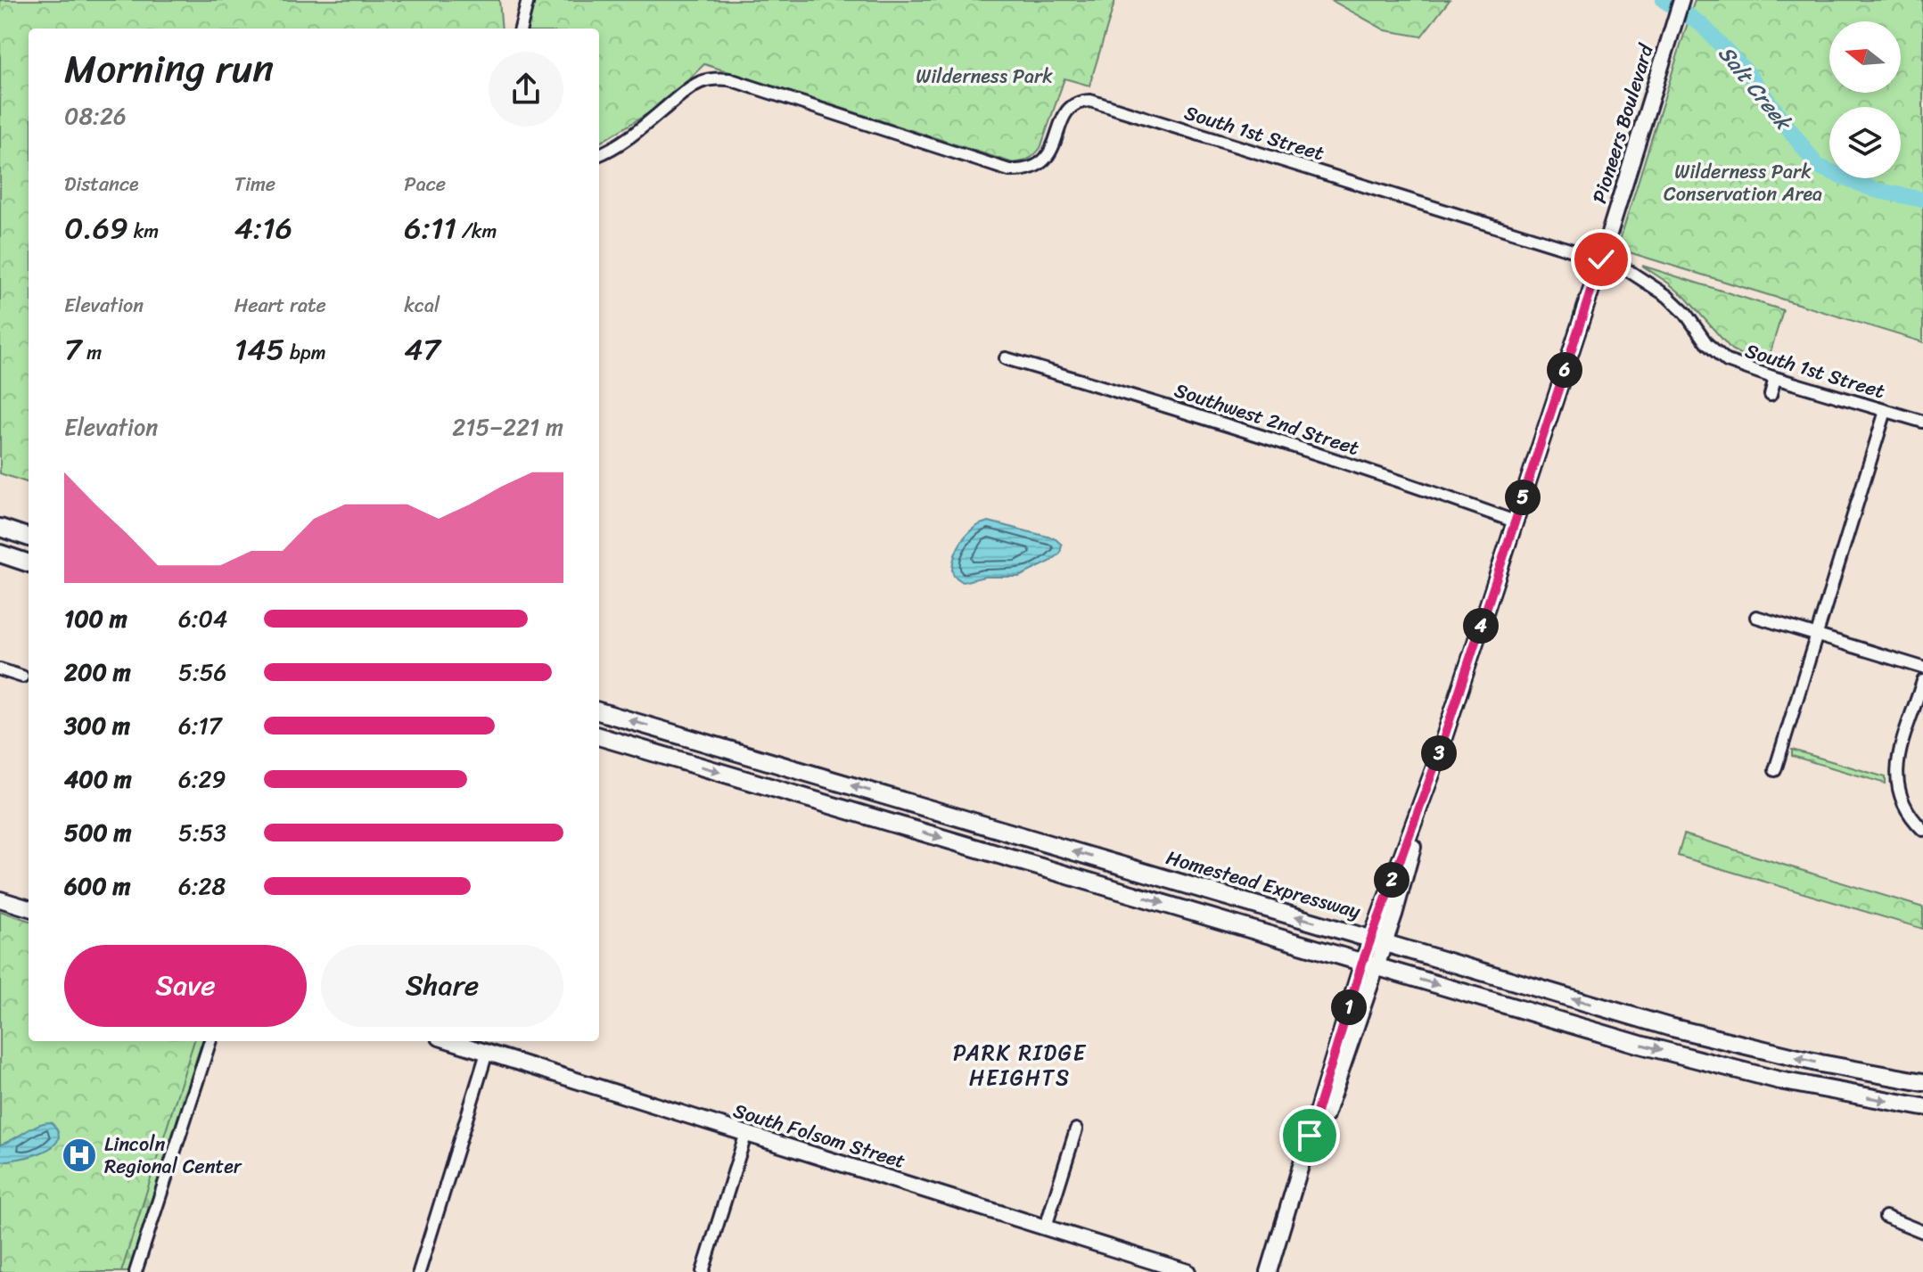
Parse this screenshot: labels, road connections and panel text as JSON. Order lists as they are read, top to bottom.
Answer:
{
  "streets": {
    "highway": ["Homestead Expressway"],
    "main road": ["Pioneers Boulevard", "South Folsom Street"],
    "street": ["South 1st Street", "Southwest 2nd Street"]
  },
  "crossings": [
    ["Pioneers Boulevard", "South 1st Street"],
    ["Pioneers Boulevard", "Southwest 2nd Street"],
    ["Pioneers Boulevard", "Homestead Expressway"]
  ],
  "districts": ["PARK RIDGE HEIGHTS"],
  "water": ["Salt Creek"],
  "parks": ["Wilderness Park", "Wilderness Park Conservation Area"],
  "places": {
    "hospital": ["Lincoln Regional Center"]
  },
  "north": "left",
  "page": {
    "heading": ["Morning run", "08:26"],
    "stats": [
      ["Distance", "0.69 km"],
      ["Time", "4:16"],
      ["Pace", "6:11 /km"],
      ["Elevation", "7 m"],
      ["Heart rate", "145 bpm"],
      ["kcal", "47"]
    ],
    "pins": [
      "6",
      "5",
      "4",
      "3",
      "2",
      "1"
    ],
    "chart": ["Elevation", "215–221 m"],
    "list": [
      {
        "name": "100 m",
        "note": "6:04"
      },
      {
        "name": "200 m",
        "note": "5:56"
      },
      {
        "name": "300 m",
        "note": "6:17"
      },
      {
        "name": "400 m",
        "note": "6:29"
      },
      {
        "name": "500 m",
        "note": "5:53"
      },
      {
        "name": "600 m",
        "note": "6:28"
      }
    ],
    "buttons": ["Save", "Share"]
  }
}
